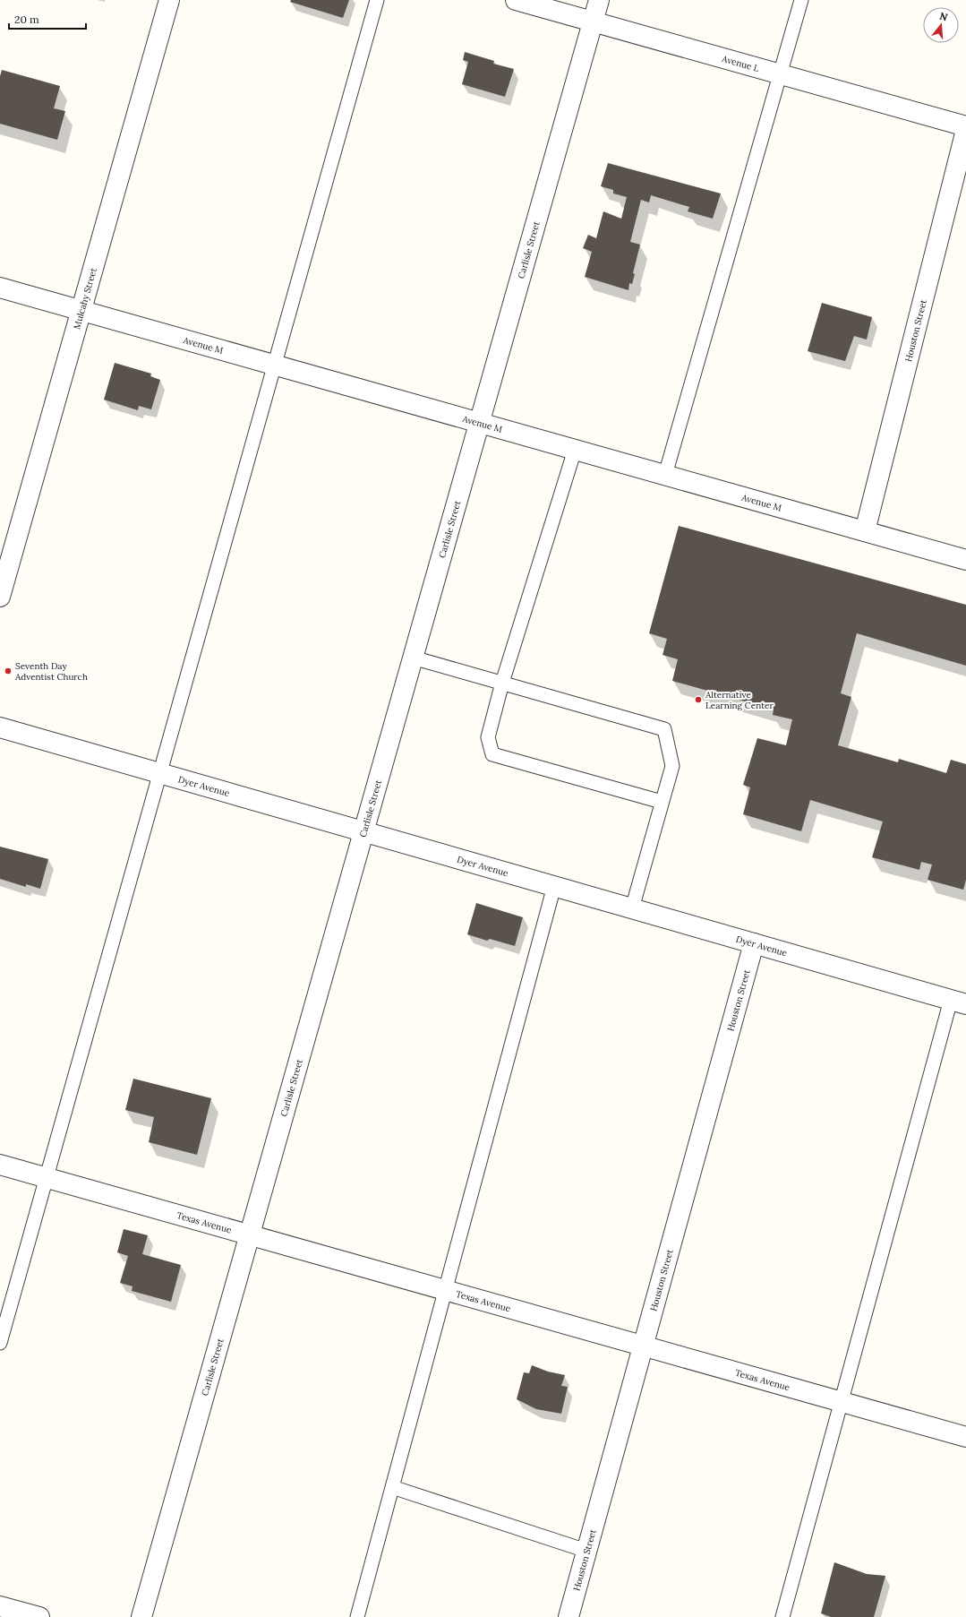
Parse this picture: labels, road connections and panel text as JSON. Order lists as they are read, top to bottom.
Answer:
{
  "streets": {
    "street": [
      "Avenue L",
      "Carlisle Street",
      "Mulcahy Street",
      "Houston Street",
      "Avenue M",
      "Dyer Avenue",
      "Texas Avenue"
    ]
  },
  "crossings": [
    ["Avenue L", "Carlisle Street"],
    ["Carlisle Street", "Avenue M"],
    ["Carlisle Street", "Dyer Avenue"],
    ["Carlisle Street", "Texas Avenue"],
    ["Mulcahy Street", "Avenue M"],
    ["Houston Street", "Avenue M"],
    ["Houston Street", "Dyer Avenue"],
    ["Houston Street", "Texas Avenue"]
  ],
  "places": ["Seventh Day Adventist Church", "Alternative Learning Center"],
  "scale_bar": "20 m",
  "north": "top"
}
